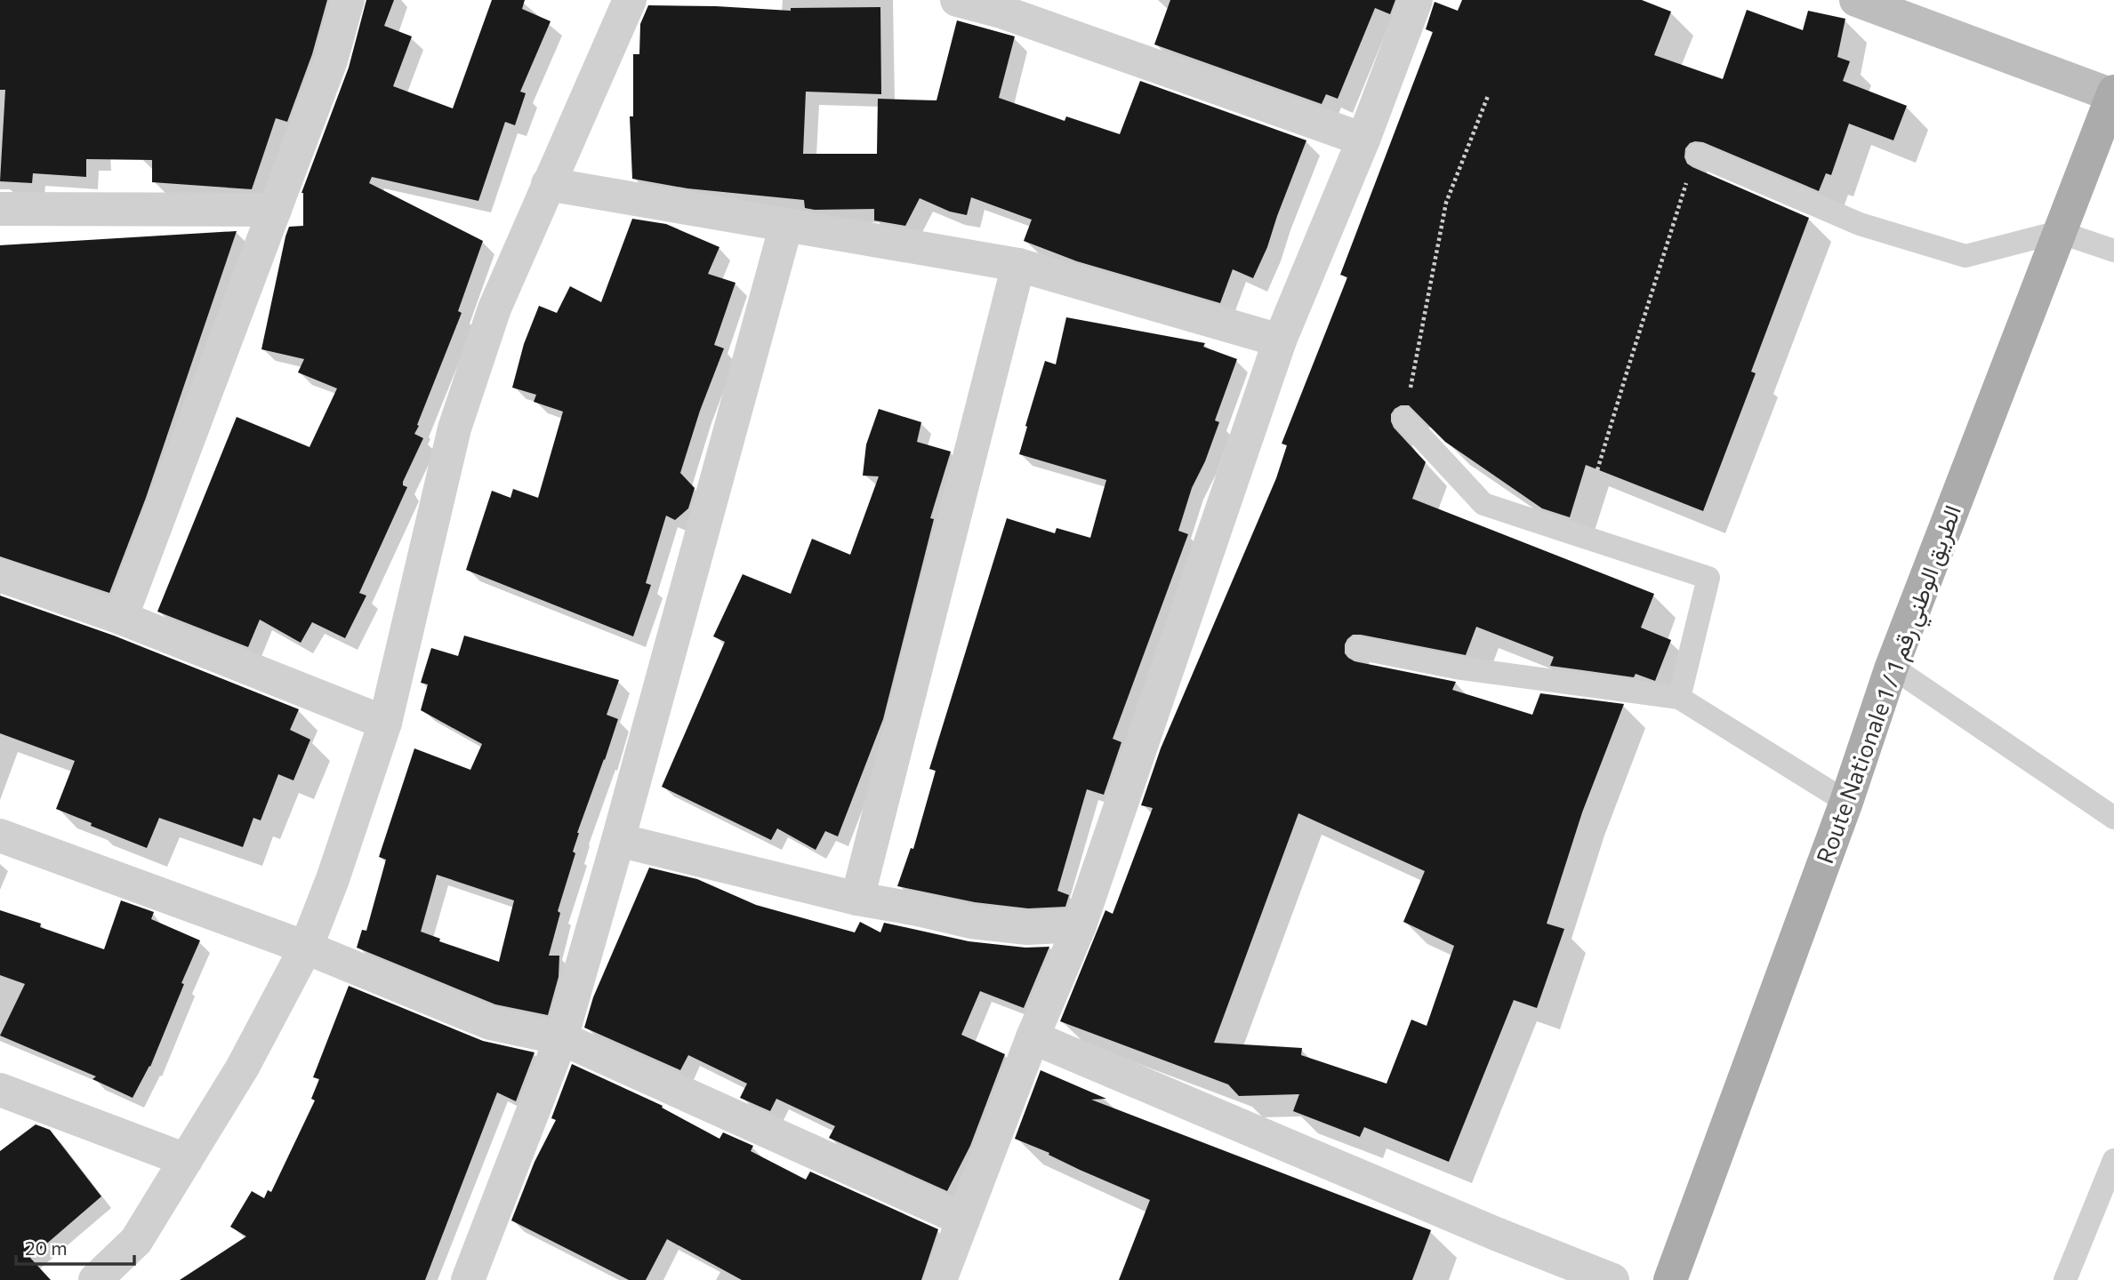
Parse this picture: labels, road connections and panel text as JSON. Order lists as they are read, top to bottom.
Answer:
{
  "streets": {
    "main road": ["Route Nationale 1 / الطريق الوطني رقم 1"]
  },
  "scale_bar": "20 m"
}
